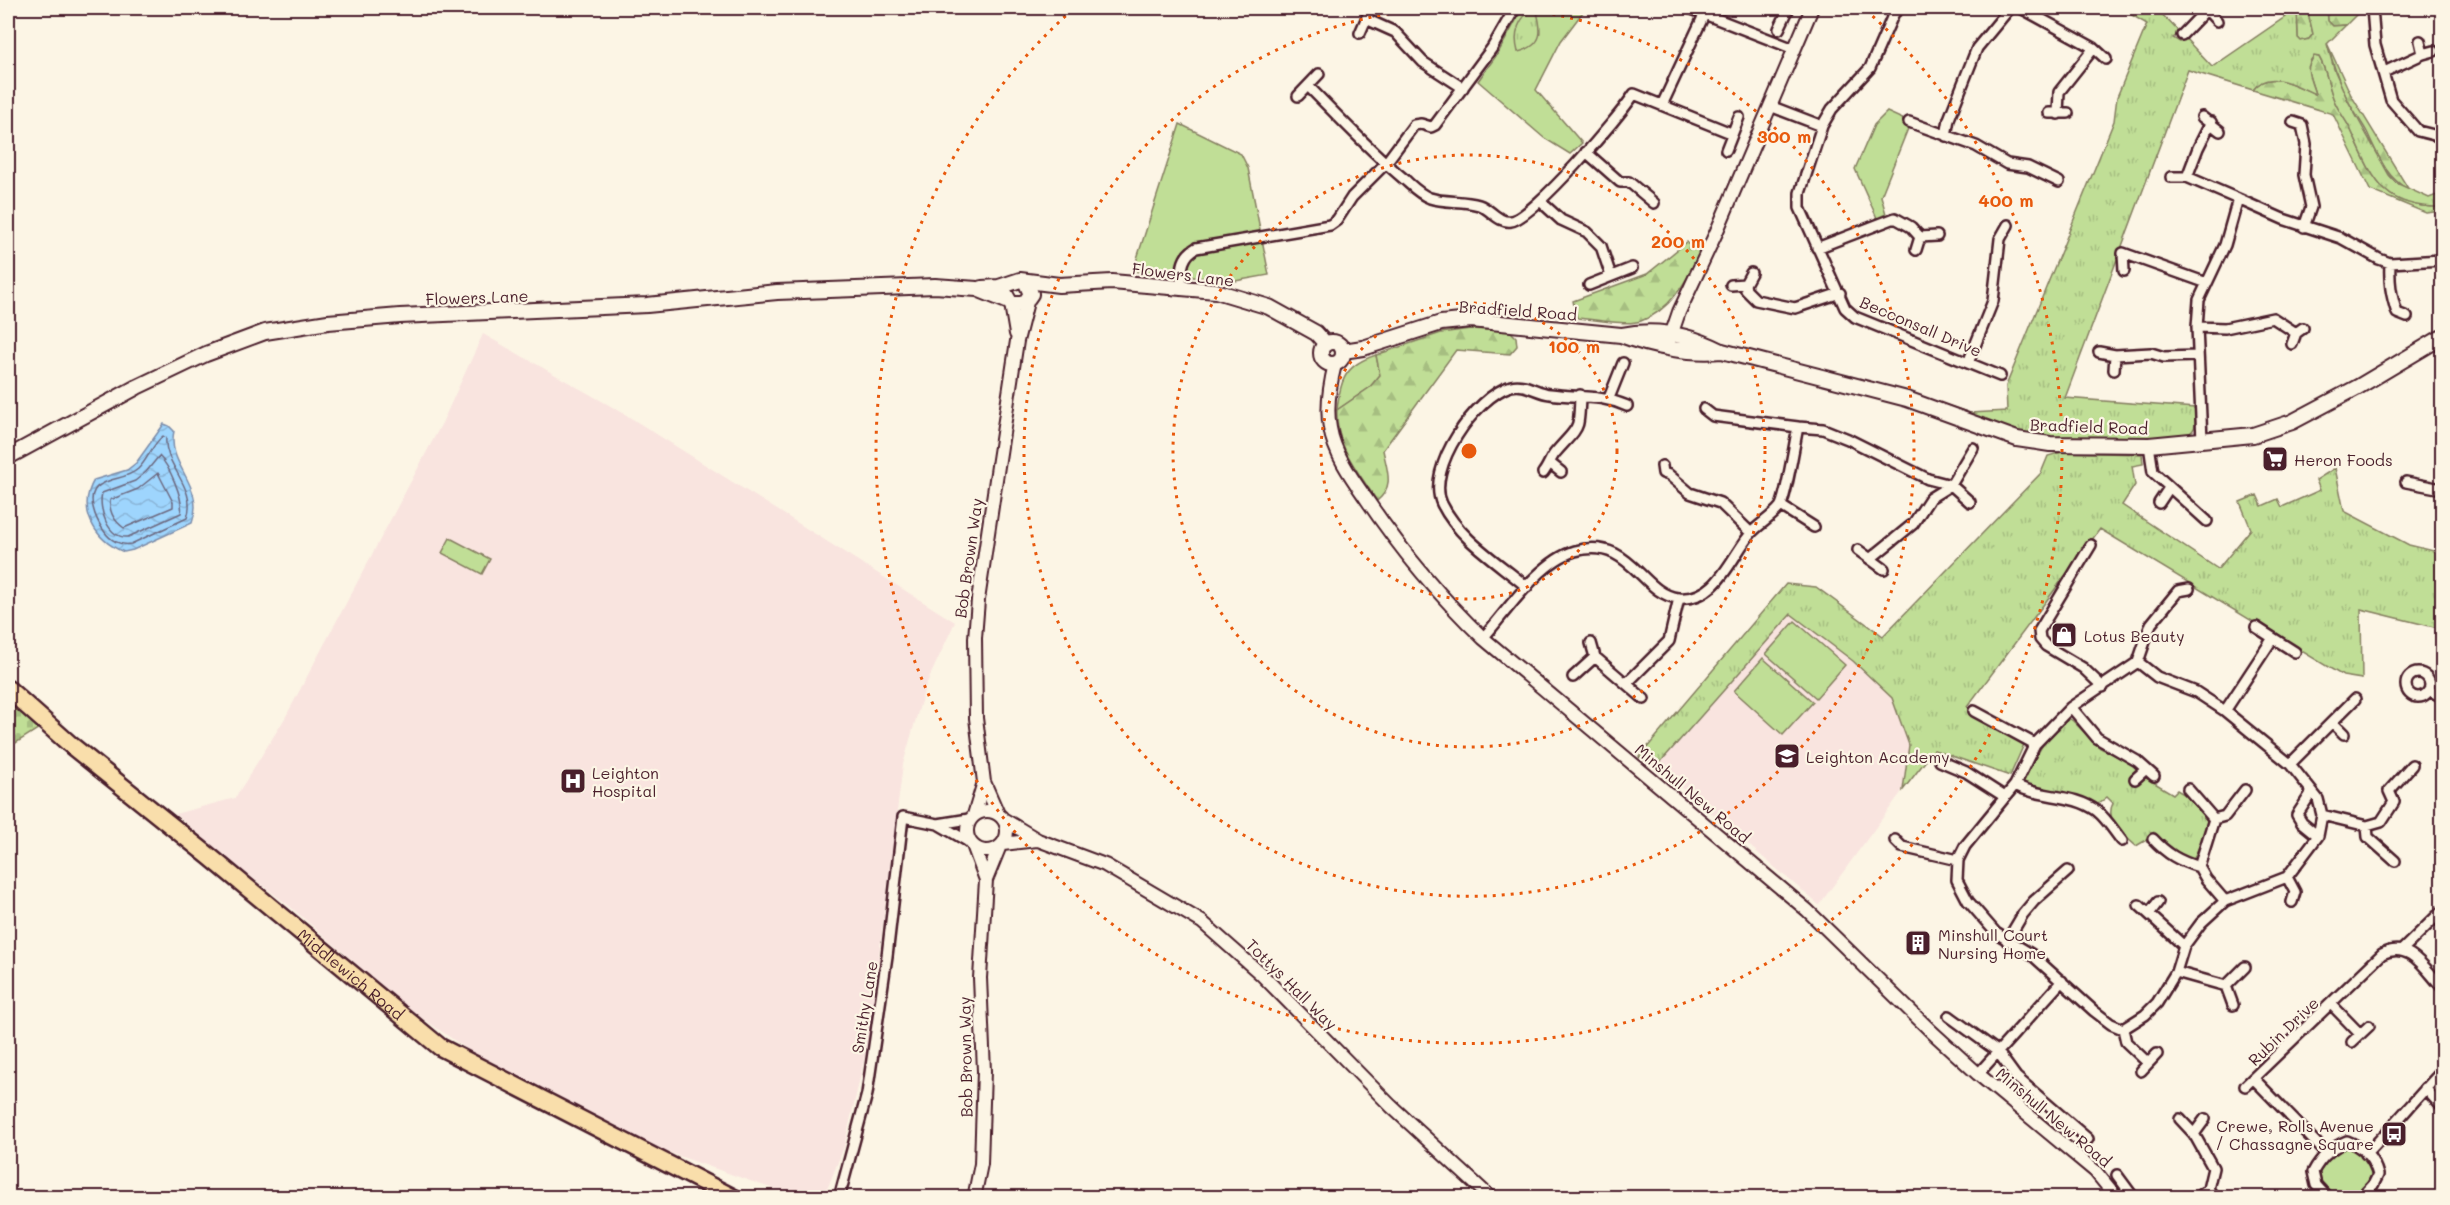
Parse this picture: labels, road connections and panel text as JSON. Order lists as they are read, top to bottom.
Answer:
{
  "streets": {
    "highway": ["Middlewich Road"],
    "main road": ["Flowers Lane", "Bradfield Road"],
    "street": [
      "Becconsall Drive",
      "Bob Brown Way",
      "Minshull New Road",
      "Tottys Hall Way",
      "Smithy Lane",
      "Rubin Drive"
    ]
  },
  "crossings": [
    ["Flowers Lane", "Bradfield Road"],
    ["Flowers Lane", "Bob Brown Way"],
    ["Flowers Lane", "Minshull New Road"],
    ["Bradfield Road", "Minshull New Road"],
    ["Bob Brown Way", "Tottys Hall Way"]
  ],
  "places": {
    "supermarket": ["Heron Foods"],
    "shop": ["Lotus Beauty"],
    "school or university": ["Leighton Academy"],
    "hospital": ["Leighton Hospital"],
    "building": ["Minshull Court Nursing Home"],
    "bus stop": ["Crewe, Rolls Avenue / Chassagne Square"]
  },
  "rings": [
    "300 m",
    "400 m",
    "200 m",
    "100 m"
  ]
}
